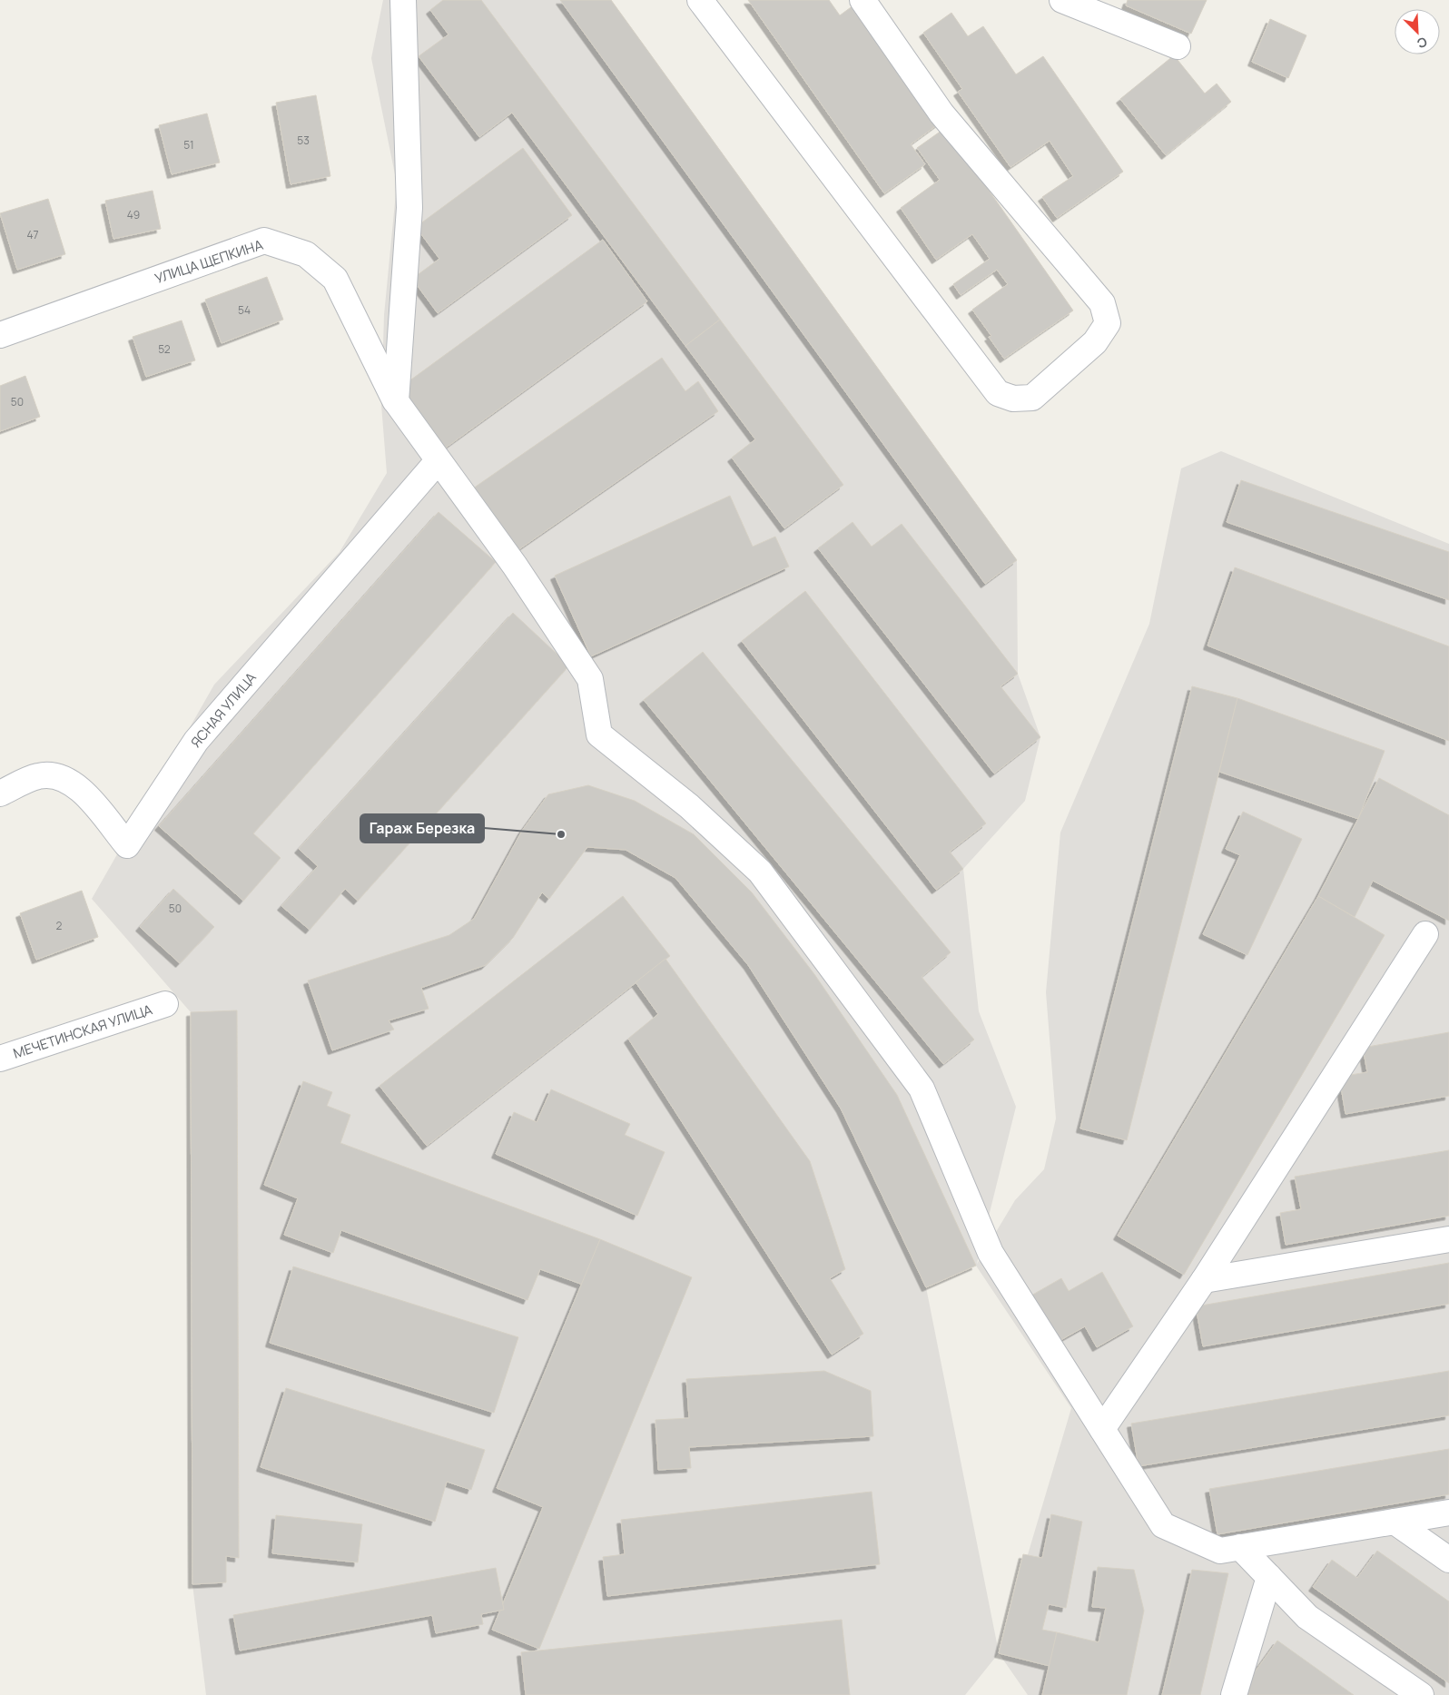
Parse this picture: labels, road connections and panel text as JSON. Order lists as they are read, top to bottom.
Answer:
{
  "streets": {
    "street": ["УЛИЦА ЩЕПКИНА", "ЯСНАЯ УЛИЦА", "МЕЧЕТИНСКАЯ УЛИЦА"]
  },
  "crossings": [
    ["УЛИЦА ЩЕПКИНА", "ЯСНАЯ УЛИЦА"]
  ],
  "places": ["Гараж Березка"],
  "house_numbers": [
    "53",
    "51",
    "49",
    "47",
    "54",
    "52",
    "50",
    "50",
    "2"
  ],
  "north": "bottom right"
}
